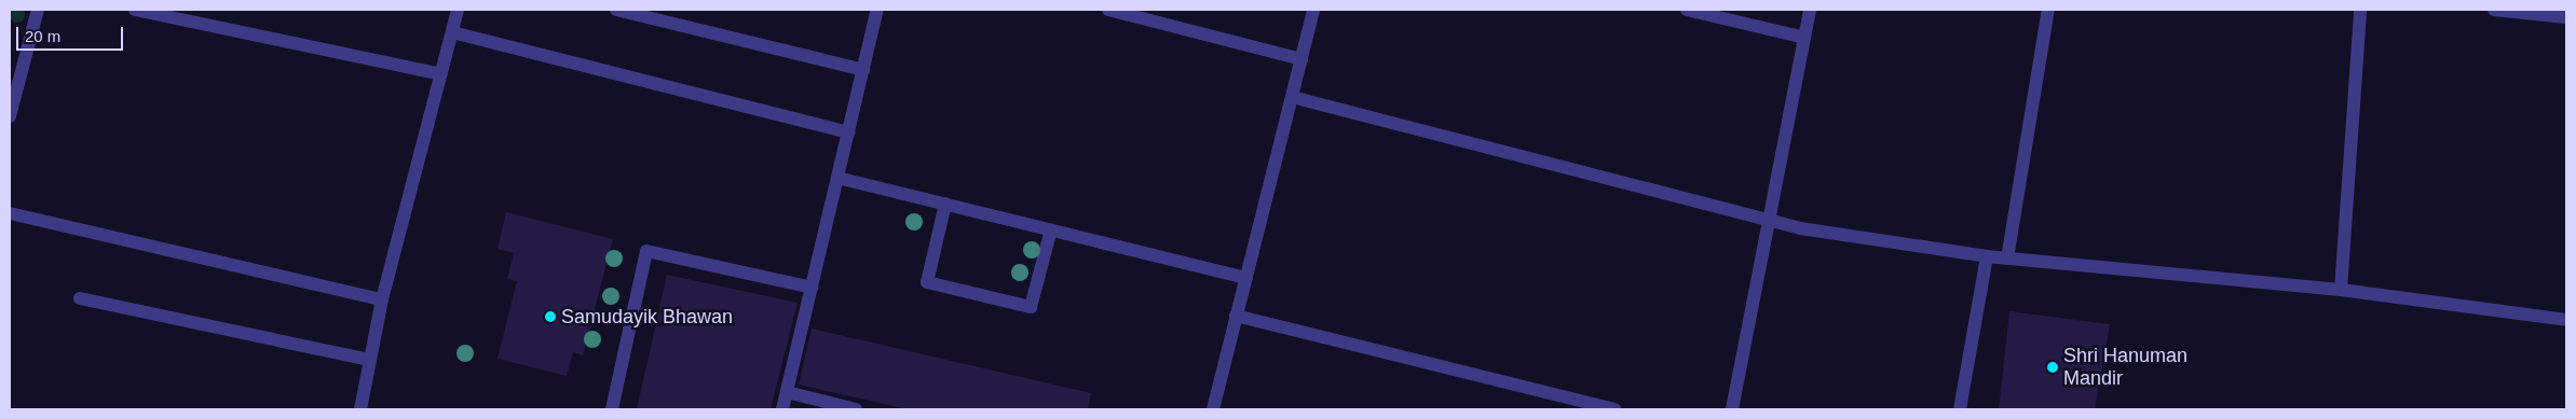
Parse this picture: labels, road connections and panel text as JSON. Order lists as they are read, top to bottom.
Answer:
{
  "places": ["Samudayik Bhawan", "Shri Hanuman Mandir"],
  "scale_bar": "20 m"
}
